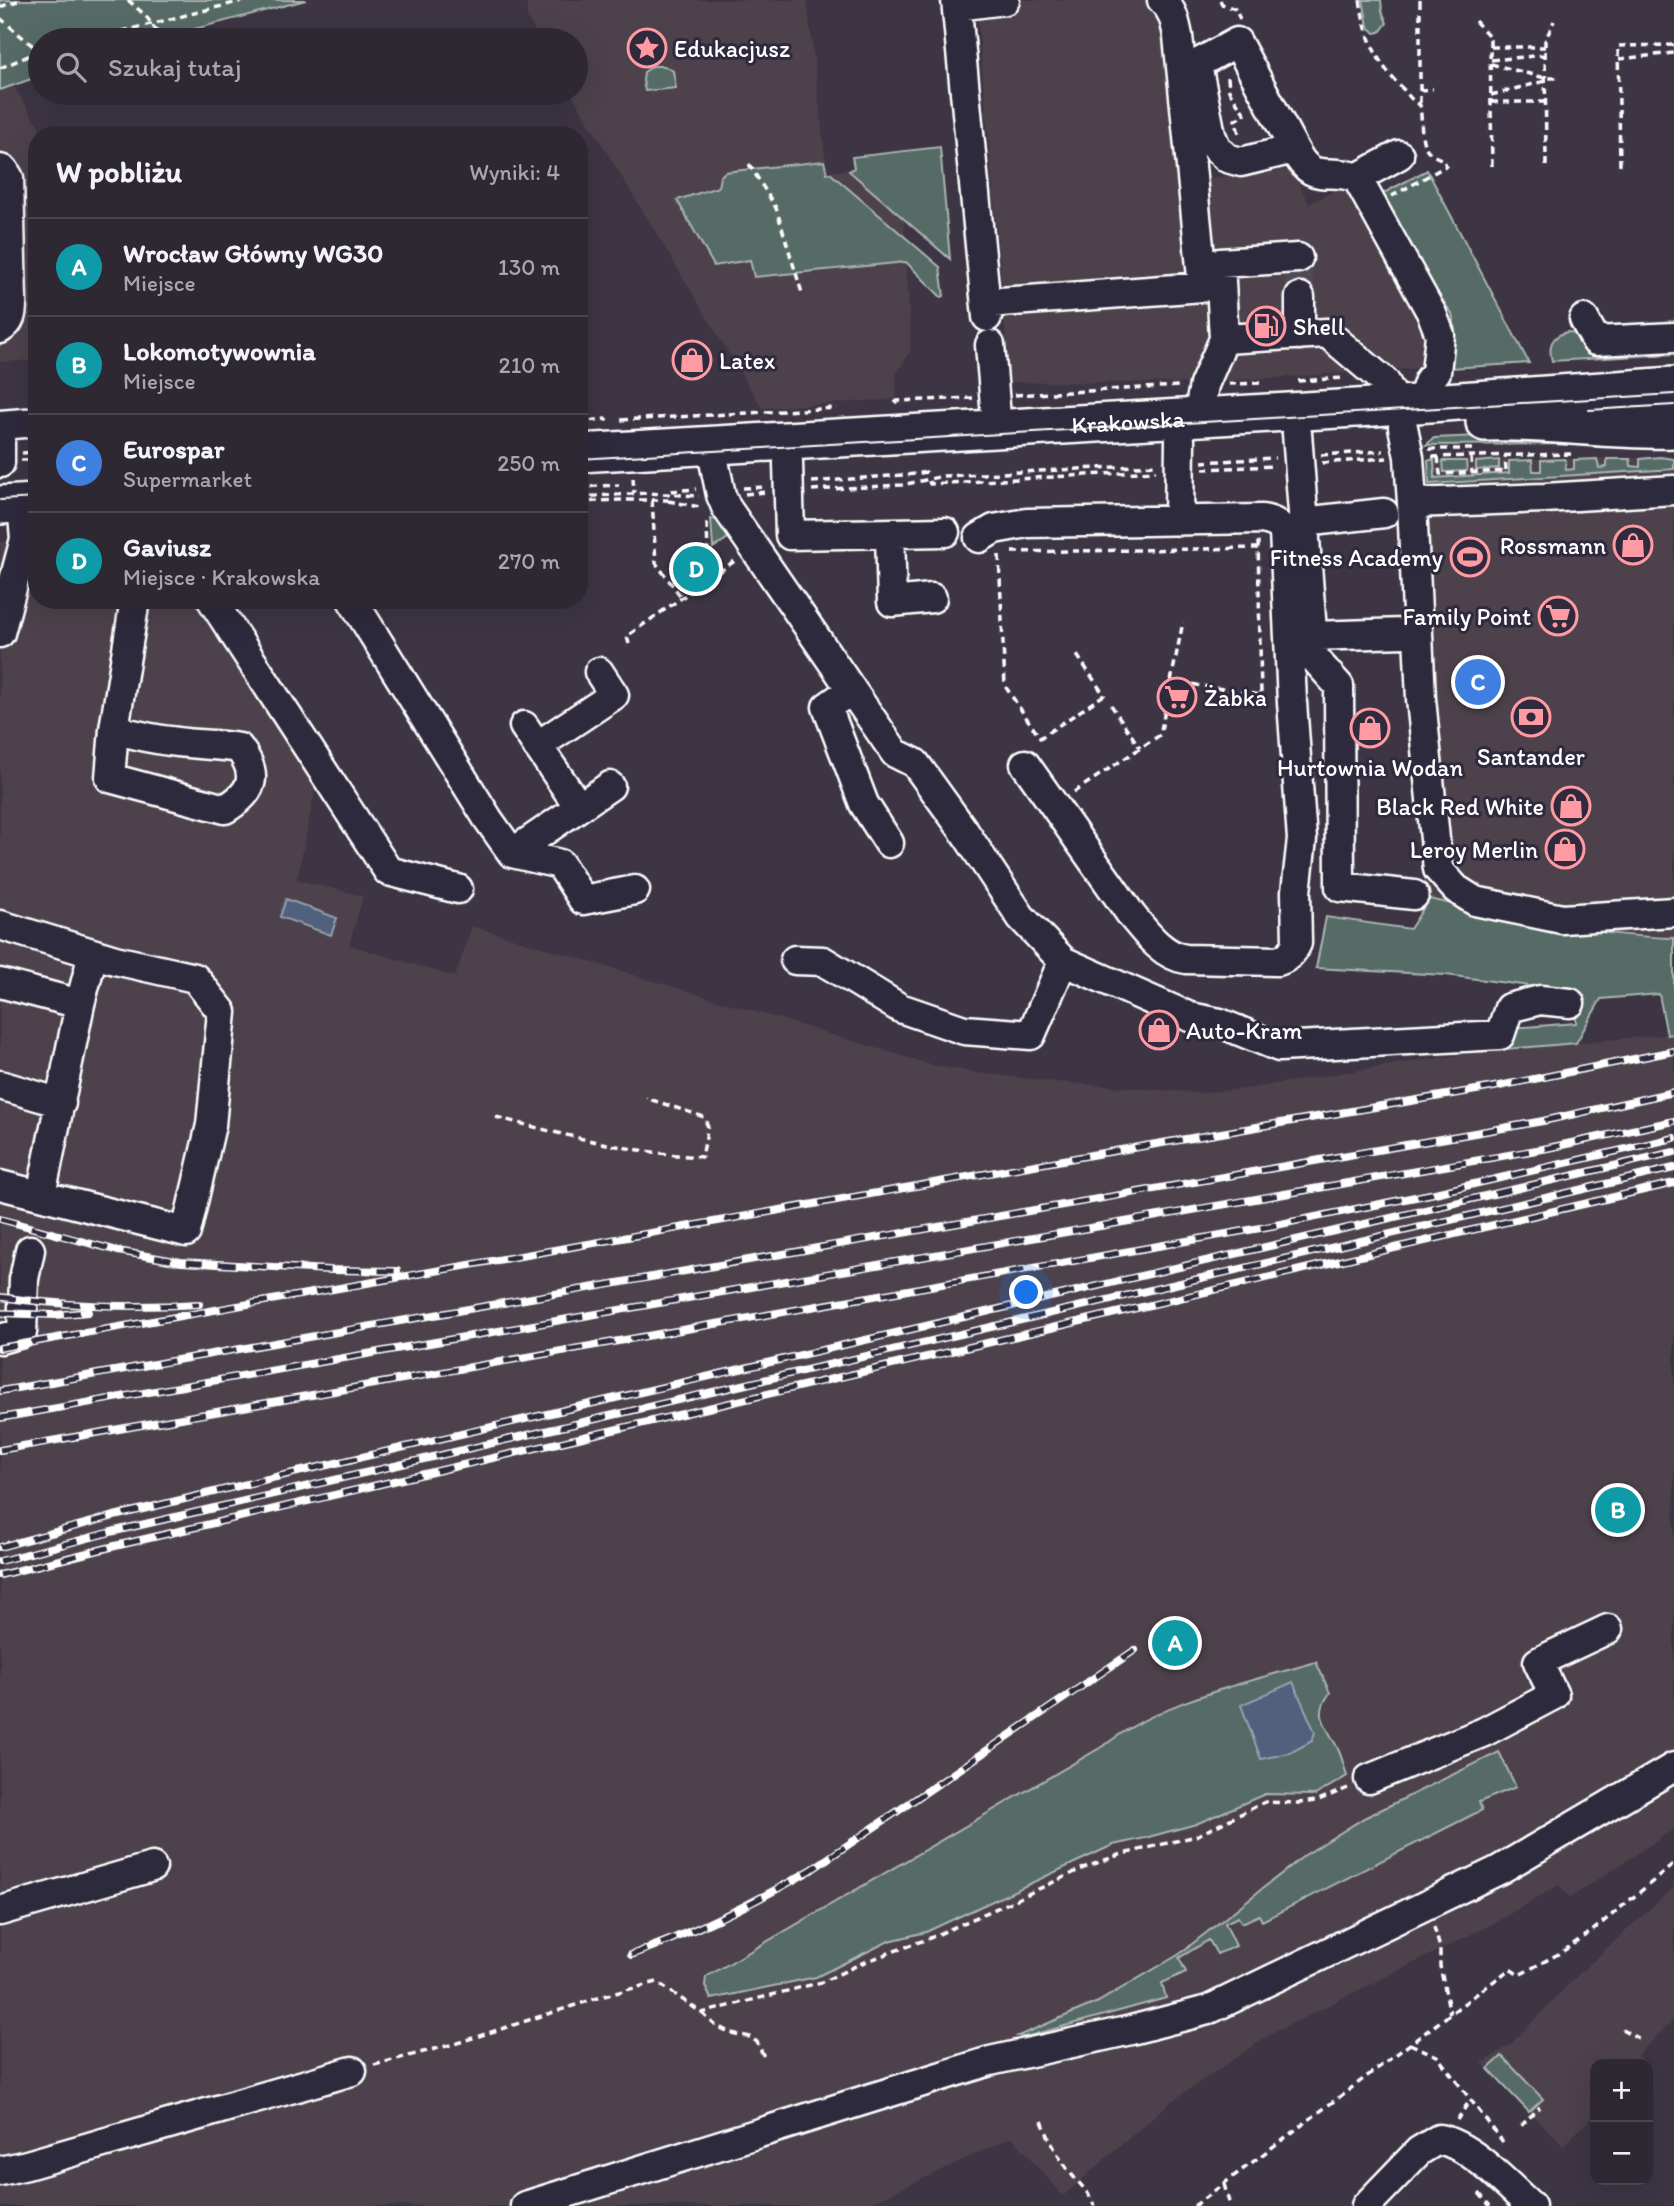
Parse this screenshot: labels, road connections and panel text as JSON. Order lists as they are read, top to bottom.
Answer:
{
  "streets": {
    "main road": ["Krakowska"]
  },
  "places": {
    "place": ["Edukacjusz"],
    "fuel station": ["Shell"],
    "shop": [
      "Latex",
      "Rossmann",
      "Hurtownia Wodan",
      "Black Red White",
      "Leroy Merlin",
      "Auto-Kram"
    ],
    "sports": ["Fitness Academy"],
    "supermarket": ["Family Point", "Żabka"],
    "bank": ["Santander"]
  },
  "page": {
    "search": "Szukaj tutaj",
    "heading": ["W pobliżu", "Wyniki: 4"],
    "list": [
      {
        "mark": "A",
        "name": "Wrocław Główny WG30",
        "note": "Miejsce",
        "value": "130 m"
      },
      {
        "mark": "B",
        "name": "Lokomotywownia",
        "note": "Miejsce",
        "value": "210 m"
      },
      {
        "mark": "C",
        "name": "Eurospar",
        "note": "Supermarket",
        "value": "250 m"
      },
      {
        "mark": "D",
        "name": "Gaviusz",
        "note": "Miejsce · Krakowska",
        "value": "270 m"
      }
    ],
    "pins": [
      "D",
      "C",
      "B",
      "A"
    ],
    "map_buttons": ["+", "−"]
  }
}
